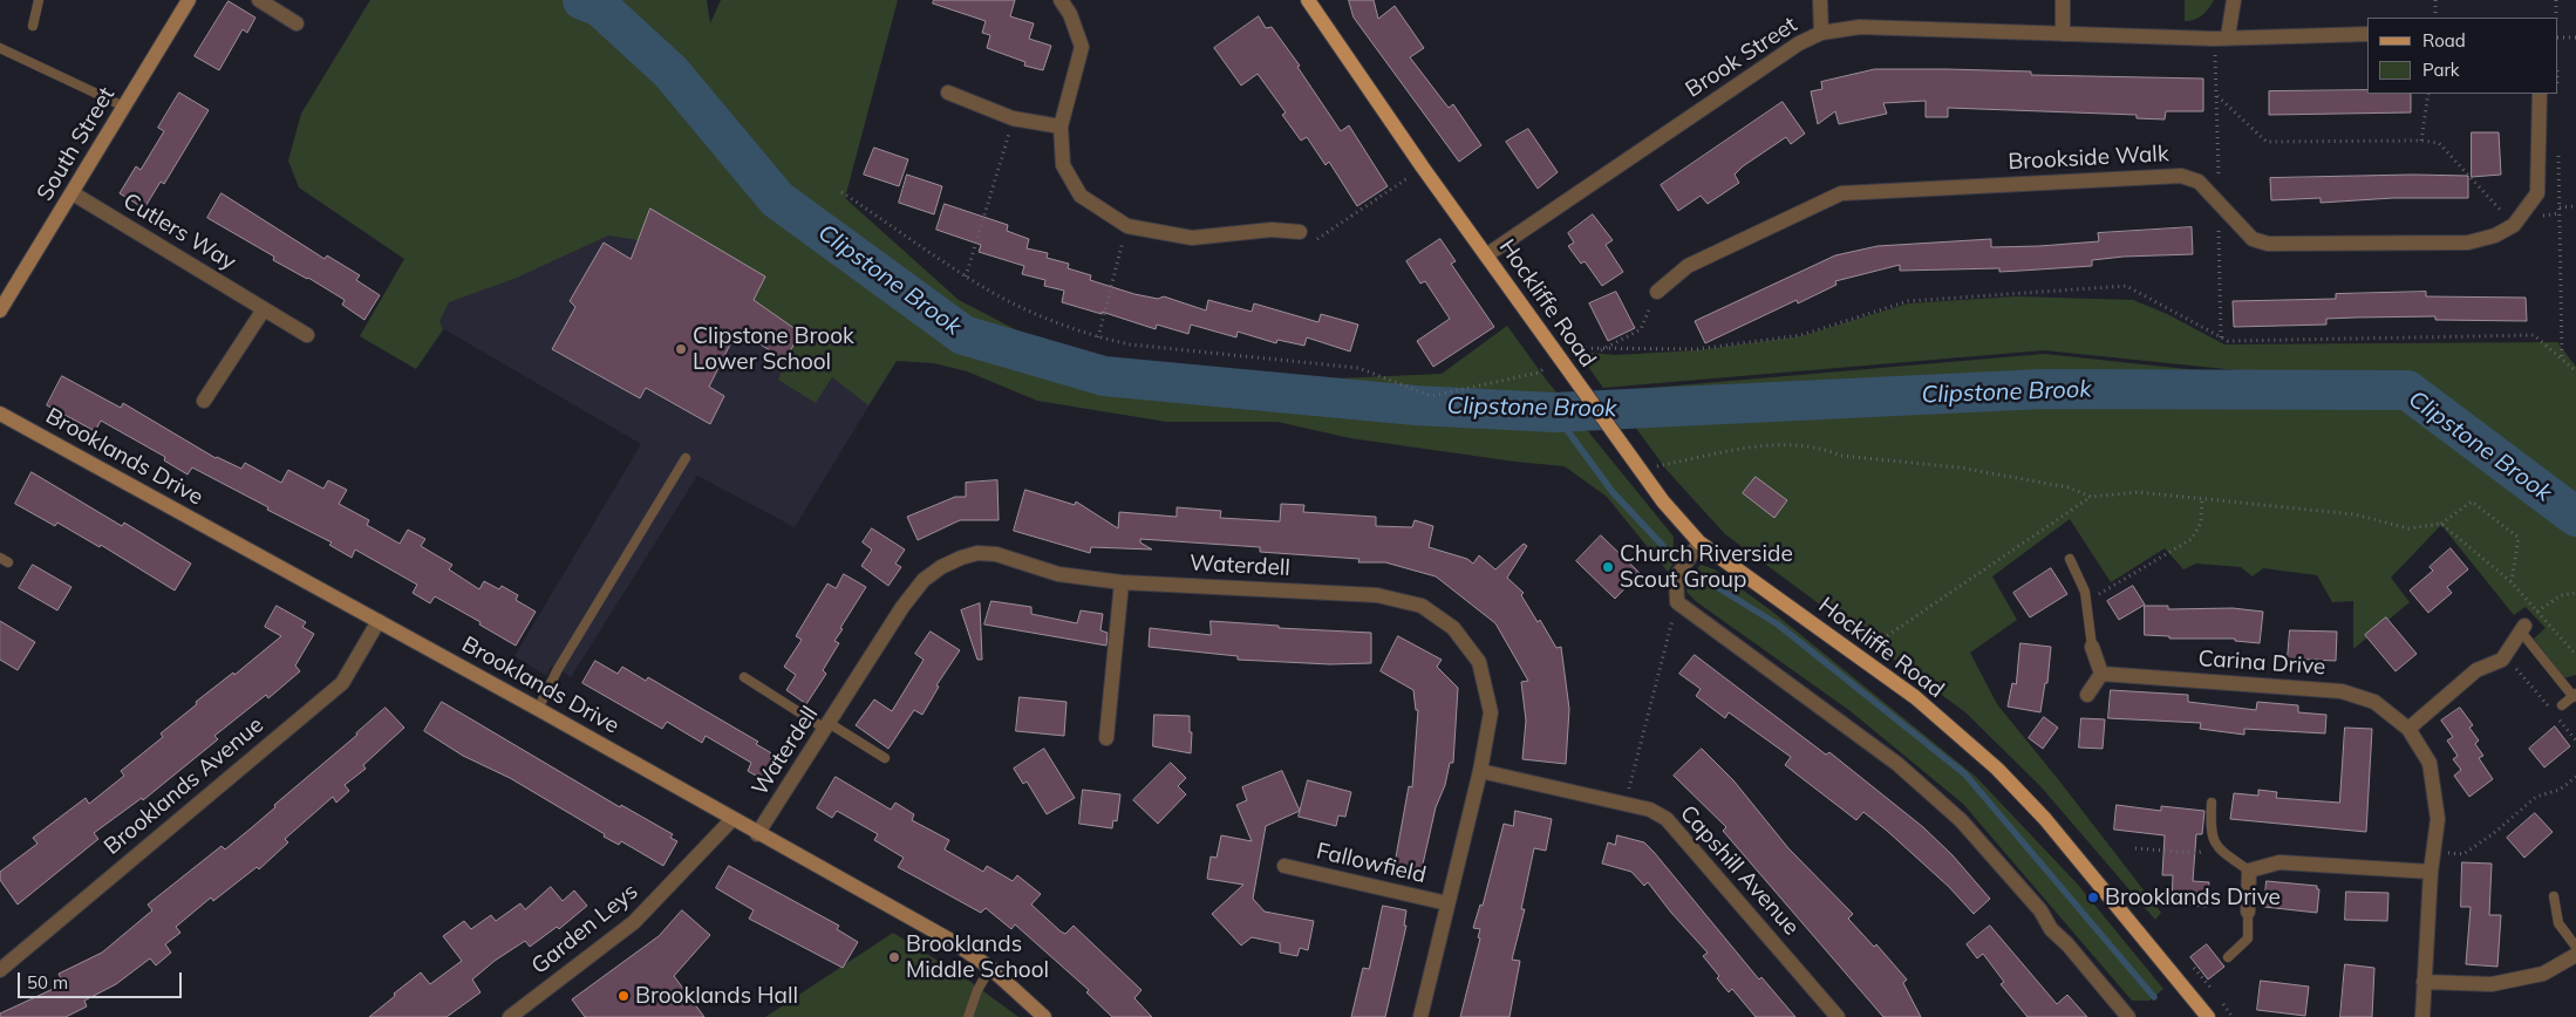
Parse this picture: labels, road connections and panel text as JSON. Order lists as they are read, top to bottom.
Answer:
{
  "streets": {
    "main road": ["Hockliffe Road"],
    "street": [
      "Brook Street",
      "South Street",
      "Brookside Walk",
      "Cutlers Way",
      "Brooklands Drive",
      "Waterdell",
      "Carina Drive",
      "Brooklands Avenue",
      "Fallowfield",
      "Capshill Avenue",
      "Garden Leys"
    ]
  },
  "crossings": [
    ["Brook Street", "Hockliffe Road"],
    ["South Street", "Cutlers Way"],
    ["Brooklands Drive", "Waterdell"],
    ["Brooklands Drive", "Brooklands Avenue"],
    ["Brooklands Drive", "Garden Leys"],
    ["Waterdell", "Fallowfield"],
    ["Waterdell", "Capshill Avenue"]
  ],
  "water": ["Clipstone Brook"],
  "places": [
    "Clipstone Brook Lower School",
    "Church Riverside Scout Group",
    "Brooklands Drive",
    "Brooklands Middle School",
    "Brooklands Hall"
  ],
  "legend": ["Road", "Park"],
  "scale_bar": "50 m"
}
